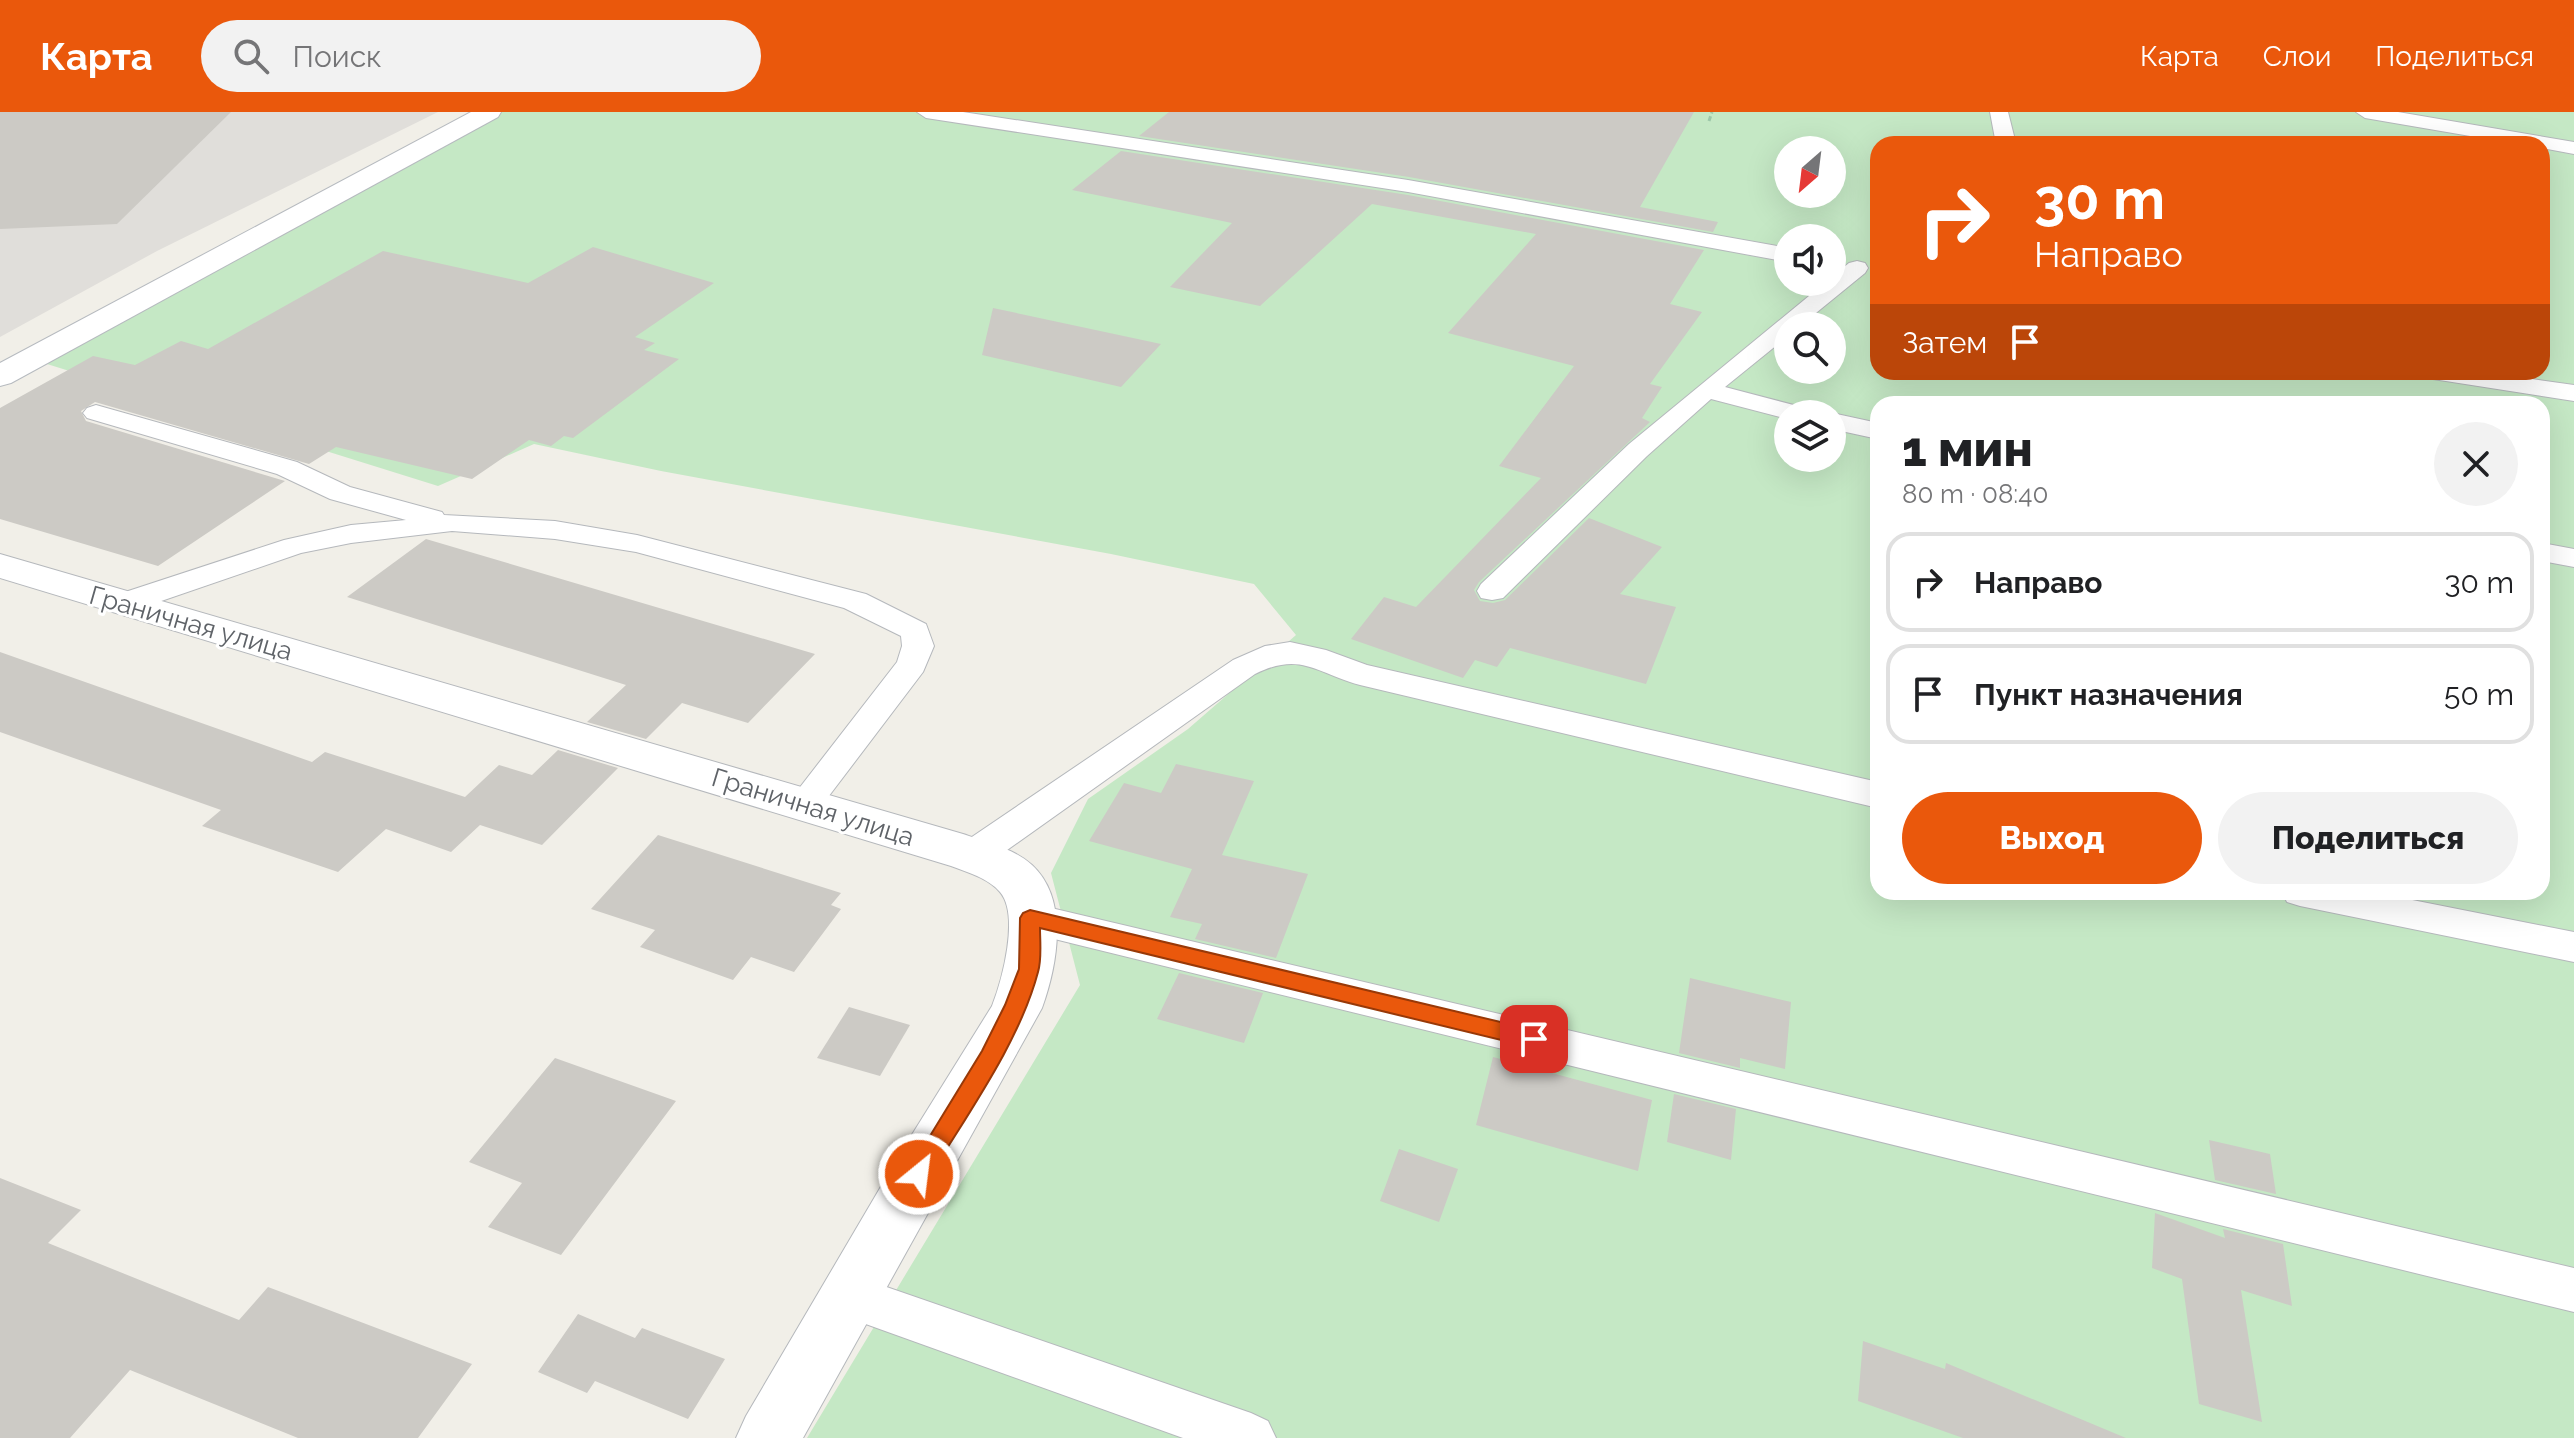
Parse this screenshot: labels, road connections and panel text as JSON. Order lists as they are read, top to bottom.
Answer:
{
  "streets": {
    "street": ["Граничная улица"]
  },
  "north": "bottom left",
  "page": {
    "header": "Карта",
    "search": "Поиск",
    "nav": ["Карта", "Слои", "Поделиться"],
    "turn": ["30 m", "Направо"],
    "then": "Затем",
    "heading": ["1 мин", "80 m · 08:40"],
    "list": [
      {
        "name": "Направо",
        "value": "30 m"
      },
      {
        "name": "Пункт назначения",
        "value": "50 m"
      }
    ],
    "buttons": ["Выход", "Поделиться"]
  }
}
